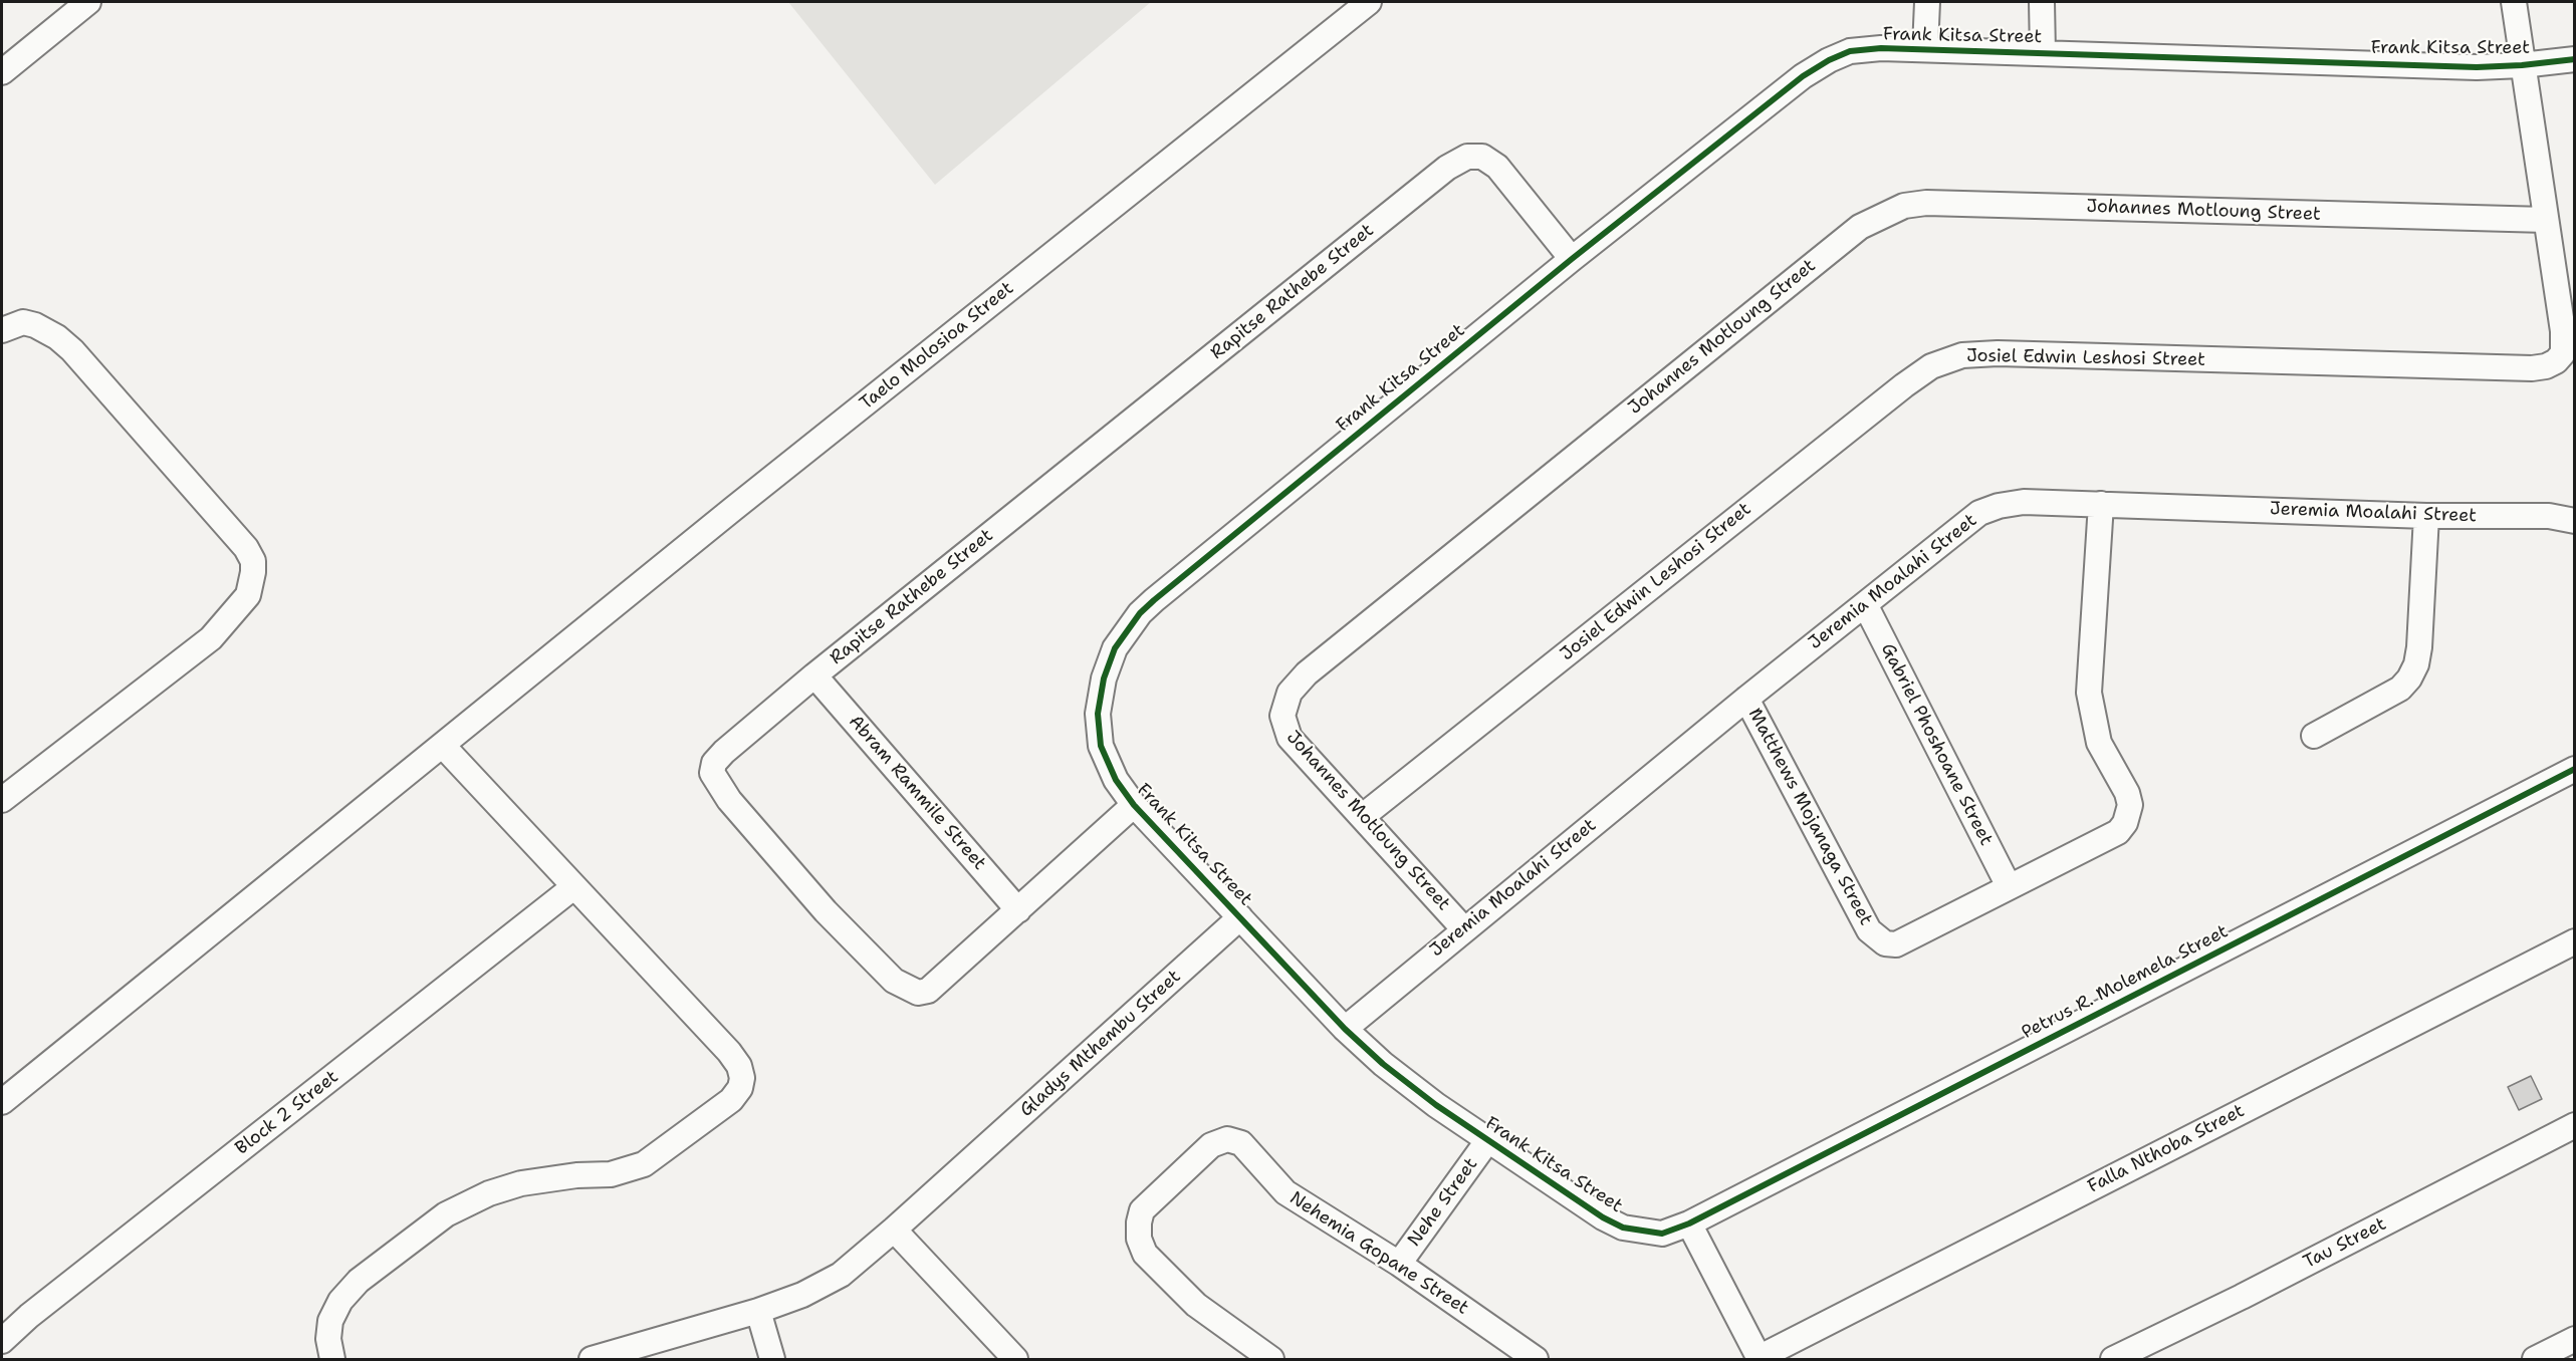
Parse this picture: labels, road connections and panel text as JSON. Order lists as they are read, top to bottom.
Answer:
{
  "streets": {
    "street": [
      "Frank Kitsa Street",
      "Johannes Motloung Street",
      "Rapitse Rathebe Street",
      "Taelo Molosioa Street",
      "Josiel Edwin Leshosi Street",
      "Jeremia Moalahi Street",
      "Gabriel Phoshoane Street",
      "Abram Rammile Street",
      "Matthews Mojanaga Street",
      "Petrus R. Molemela Street",
      "Gladys Mthembu Street",
      "Block 2 Street",
      "Falla Nthoba Street",
      "Nehe Street",
      "Tau Street",
      "Nehemia Gopane Street"
    ]
  },
  "crossings": [
    ["Frank Kitsa Street", "Rapitse Rathebe Street"],
    ["Frank Kitsa Street", "Josiel Edwin Leshosi Street"],
    ["Frank Kitsa Street", "Jeremia Moalahi Street"],
    ["Frank Kitsa Street", "Petrus R. Molemela Street"],
    ["Frank Kitsa Street", "Gladys Mthembu Street"],
    ["Frank Kitsa Street", "Nehe Street"],
    ["Johannes Motloung Street", "Josiel Edwin Leshosi Street"],
    ["Johannes Motloung Street", "Jeremia Moalahi Street"],
    ["Rapitse Rathebe Street", "Abram Rammile Street"],
    ["Jeremia Moalahi Street", "Gabriel Phoshoane Street"],
    ["Jeremia Moalahi Street", "Matthews Mojanaga Street"],
    ["Gabriel Phoshoane Street", "Matthews Mojanaga Street"],
    ["Nehe Street", "Nehemia Gopane Street"]
  ]
}
